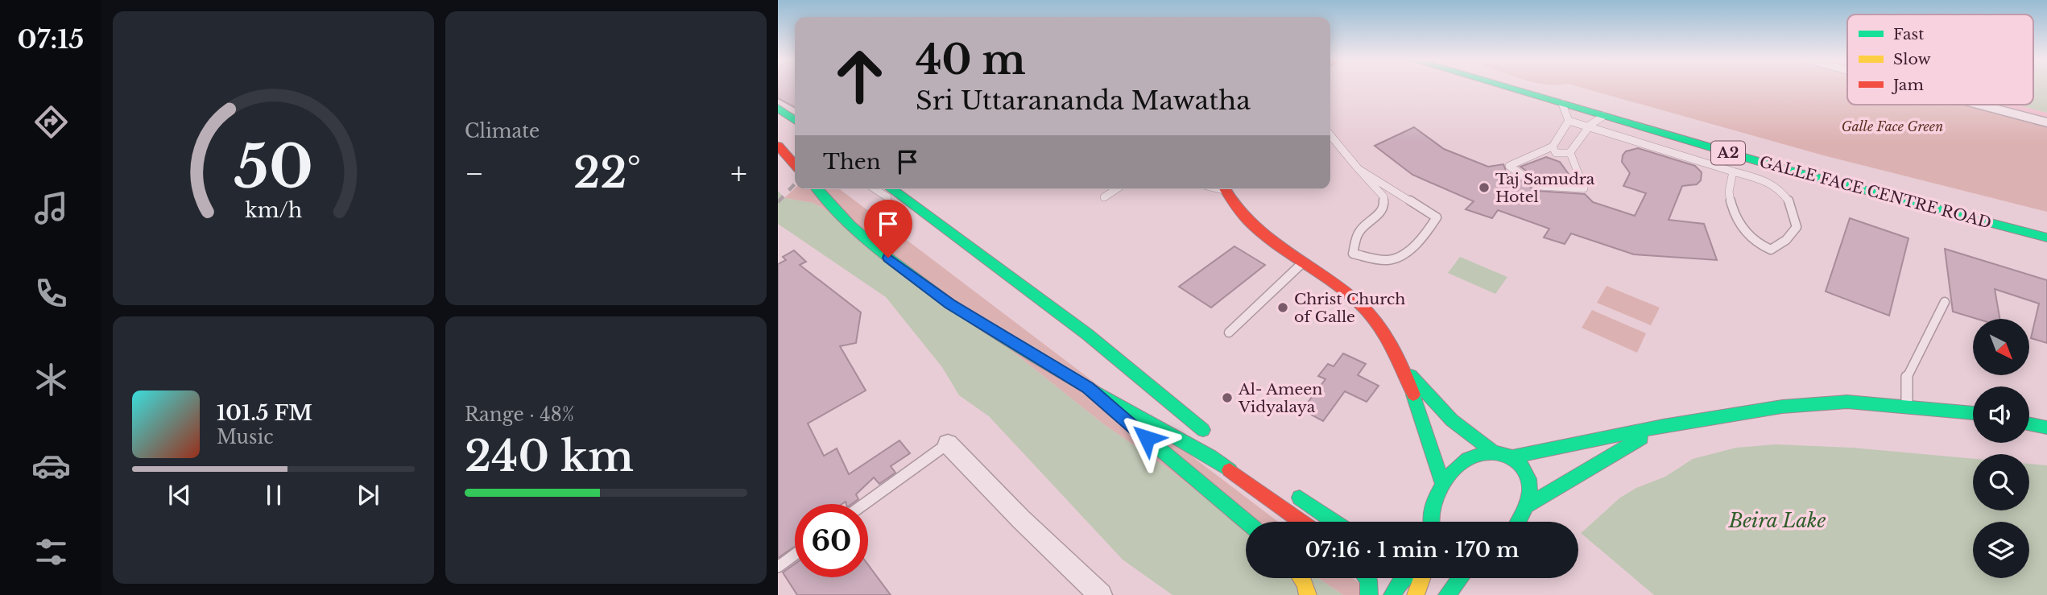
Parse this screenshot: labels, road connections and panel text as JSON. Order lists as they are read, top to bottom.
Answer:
{
  "streets": {
    "main road": ["A2", "GALLE FACE CENTRE ROAD"]
  },
  "water": ["Beira Lake"],
  "parks": ["Galle Face Green"],
  "places": ["Taj Samudra Hotel", "Christ Church of Galle", "Al- Ameen Vidyalaya"],
  "legend": ["Fast", "Slow", "Jam"],
  "north": "bottom right",
  "page": {
    "tabs": "07:15",
    "tile": [
      "Climate",
      ["Range · 48%", "240 km"]
    ],
    "turn": ["40 m", "Sri Uttarananda Mawatha"],
    "then": "Then",
    "heat": ["−", "22°", "+"],
    "song": ["101.5 FM", "Music"],
    "limit": "60",
    "trip": "07:16 · 1 min · 170 m",
    "gauge": ["50", "km/h"]
  }
}
